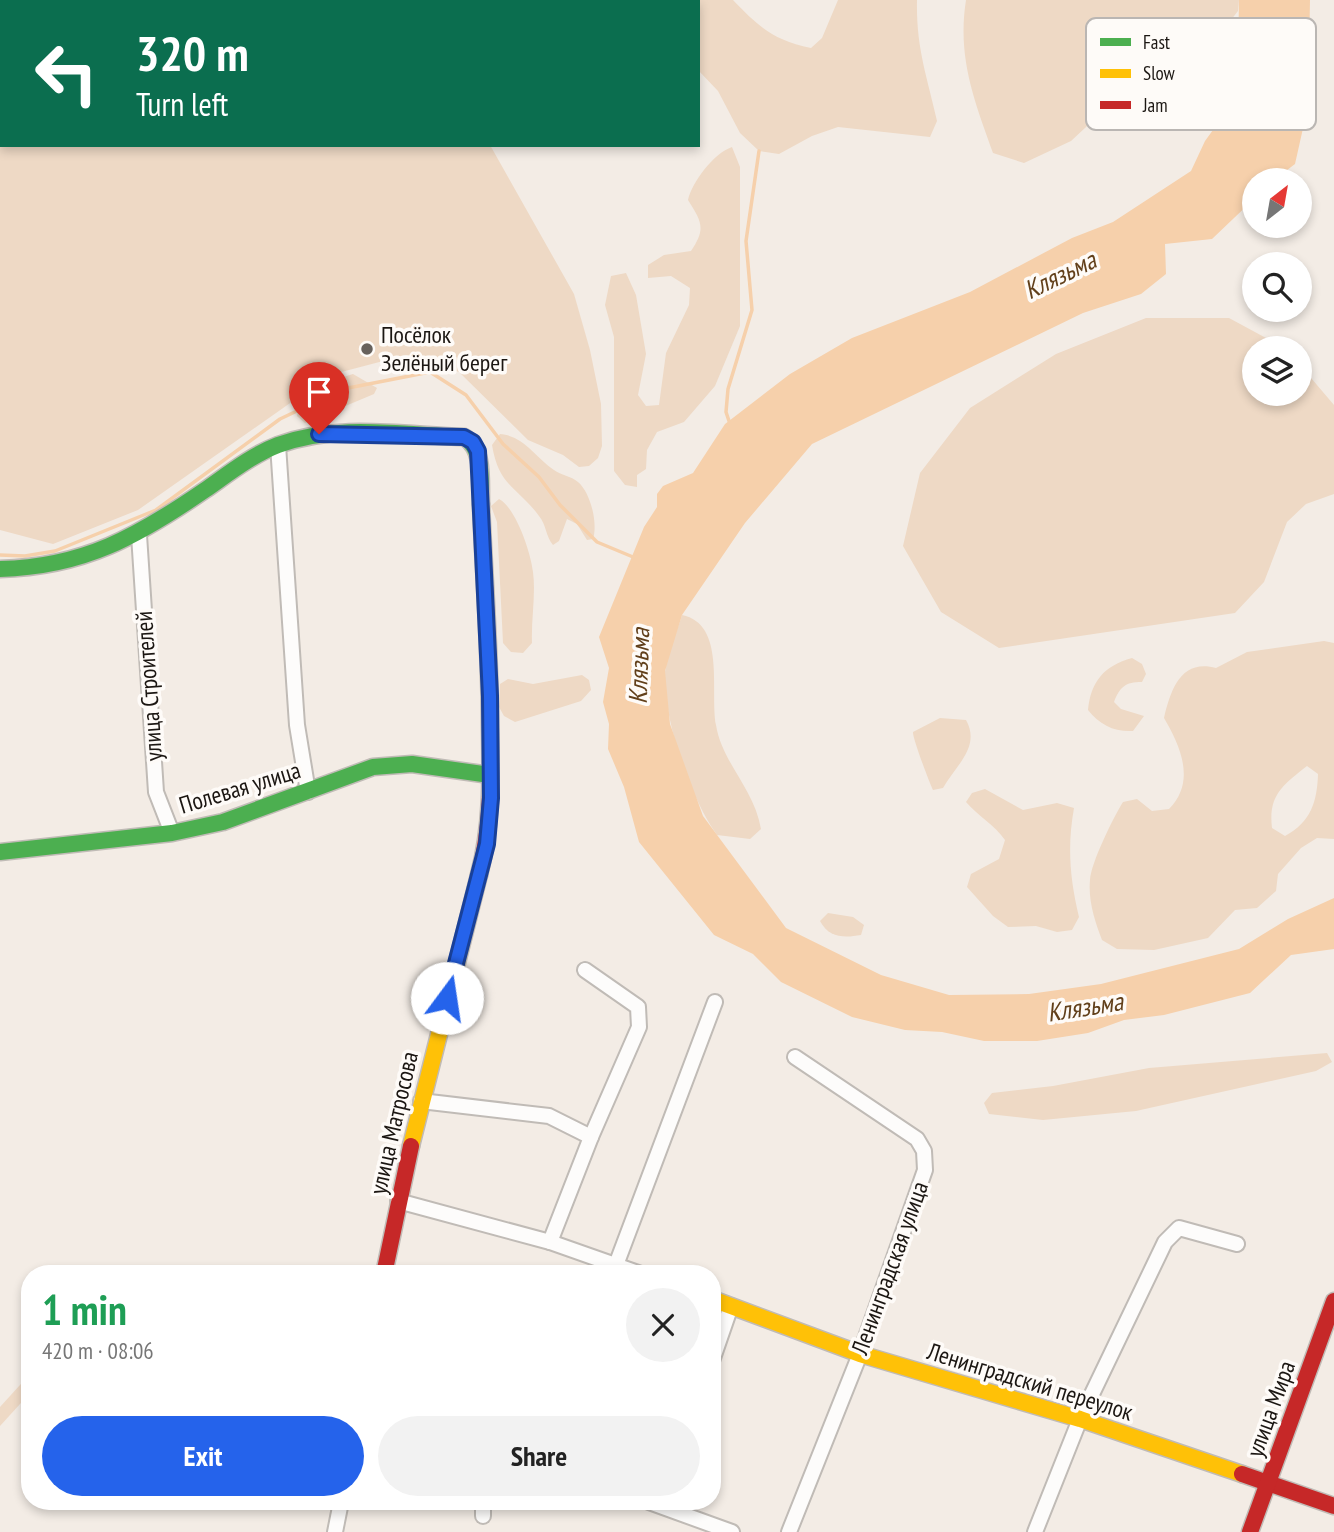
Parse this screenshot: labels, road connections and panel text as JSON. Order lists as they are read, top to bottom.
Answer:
{
  "streets": {
    "street": [
      "улица Строителей",
      "Полевая улица",
      "улица Матросова",
      "Ленинградская улица",
      "Ленинградский переулок",
      "улица Мира"
    ]
  },
  "crossings": [
    ["улица Строителей", "Полевая улица"],
    ["Полевая улица", "улица Матросова"],
    ["Ленинградская улица", "Ленинградский переулок"],
    ["Ленинградский переулок", "улица Мира"]
  ],
  "water": ["Клязьма"],
  "places": ["Посёлок Зелёный берег"],
  "legend": ["Fast", "Slow", "Jam"],
  "north": "top right",
  "page": {
    "turn": ["320 m", "Turn left"],
    "heading": ["1 min", "420 m · 08:06"],
    "buttons": ["Exit", "Share"]
  }
}
